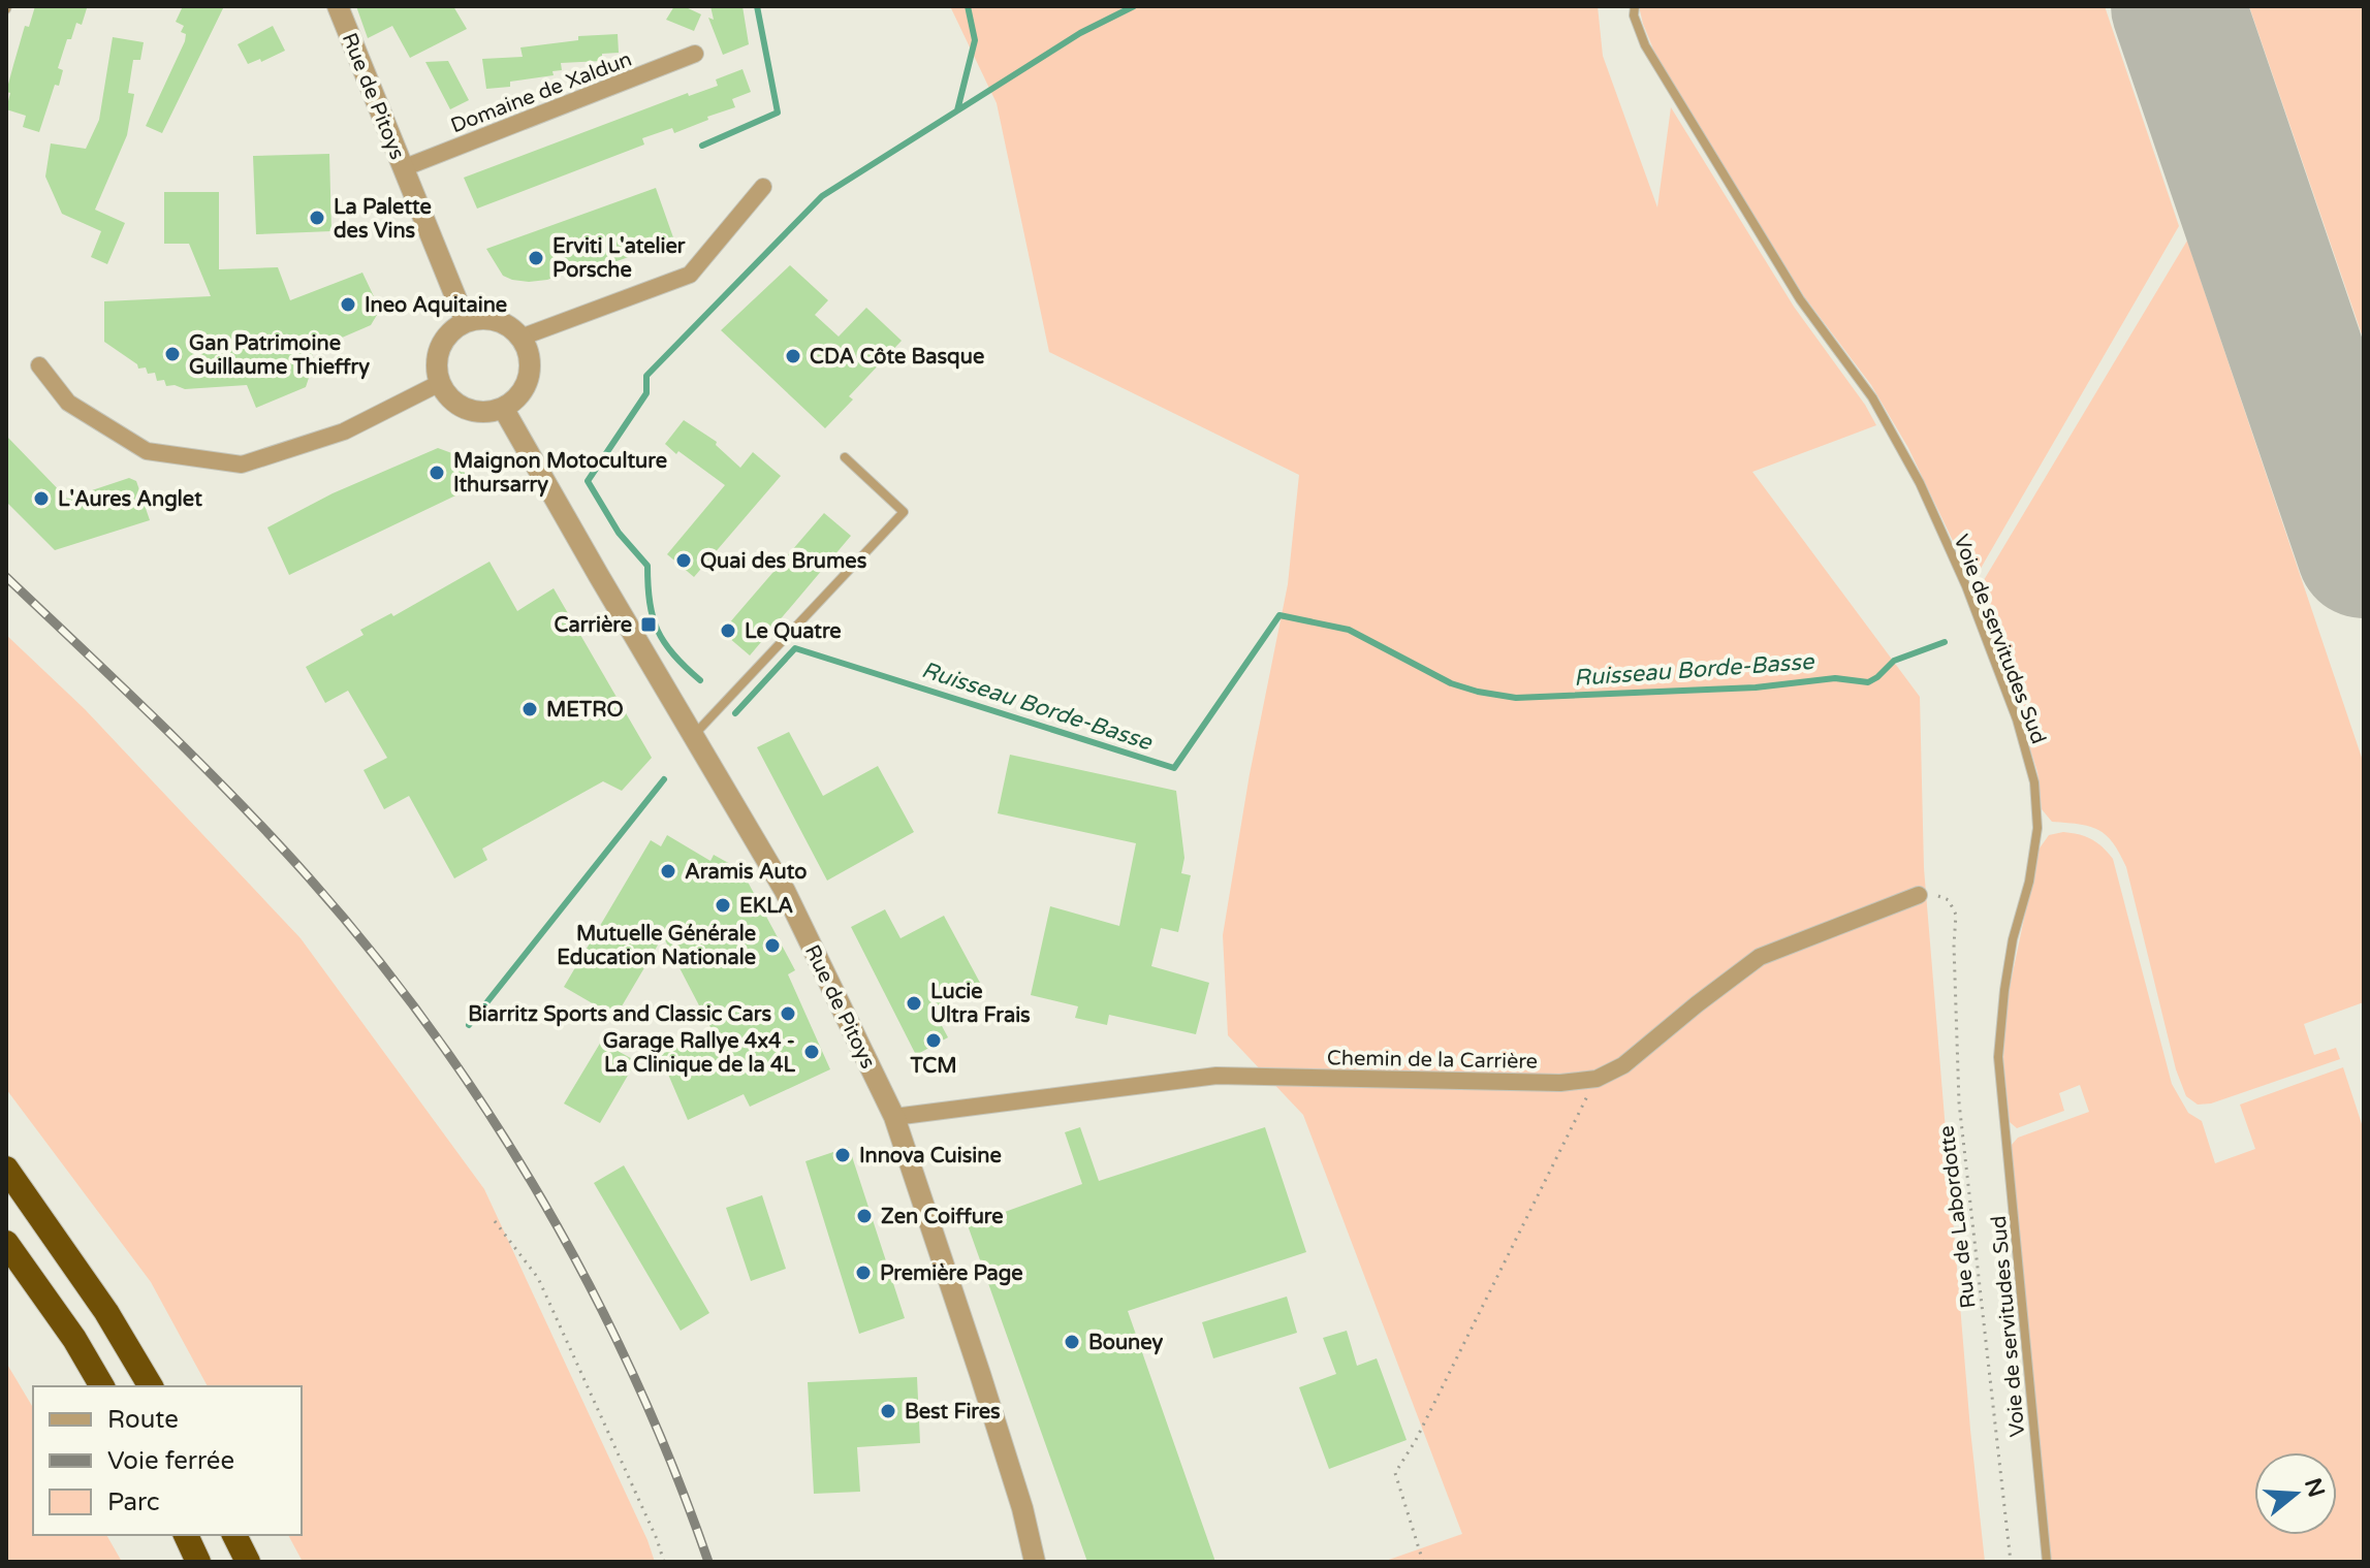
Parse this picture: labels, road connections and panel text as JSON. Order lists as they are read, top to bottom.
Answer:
{
  "streets": {
    "street": ["Domaine de Xaldun", "Rue de Pitoys", "Chemin de la Carrière"],
    "lane": ["Voie de servitudes Sud"],
    "path": ["Rue de Labordotte"]
  },
  "crossings": [
    ["Domaine de Xaldun", "Rue de Pitoys"],
    ["Rue de Pitoys", "Chemin de la Carrière"],
    ["Chemin de la Carrière", "Rue de Labordotte"]
  ],
  "water": ["Ruisseau Borde-Basse"],
  "places": {
    "other": [
      "La Palette des Vins",
      "Erviti L'atelier Porsche",
      "Ineo Aquitaine",
      "Gan Patrimoine Guillaume Thieffry",
      "CDA Côte Basque",
      "Maignon Motoculture Ithursarry",
      "L'Aures Anglet",
      "Quai des Brumes",
      "Le Quatre",
      "METRO",
      "Aramis Auto",
      "EKLA",
      "Mutuelle Générale Education Nationale",
      "Lucie Ultra Frais",
      "Biarritz Sports and Classic Cars",
      "TCM",
      "Garage Rallye 4x4 - La Clinique de la 4L",
      "Innova Cuisine",
      "Zen Coiffure",
      "Première Page",
      "Bouney",
      "Best Fires"
    ],
    "transit": ["Carrière"]
  },
  "legend": ["Route", "Voie ferrée", "Parc"],
  "north": "right"
}
